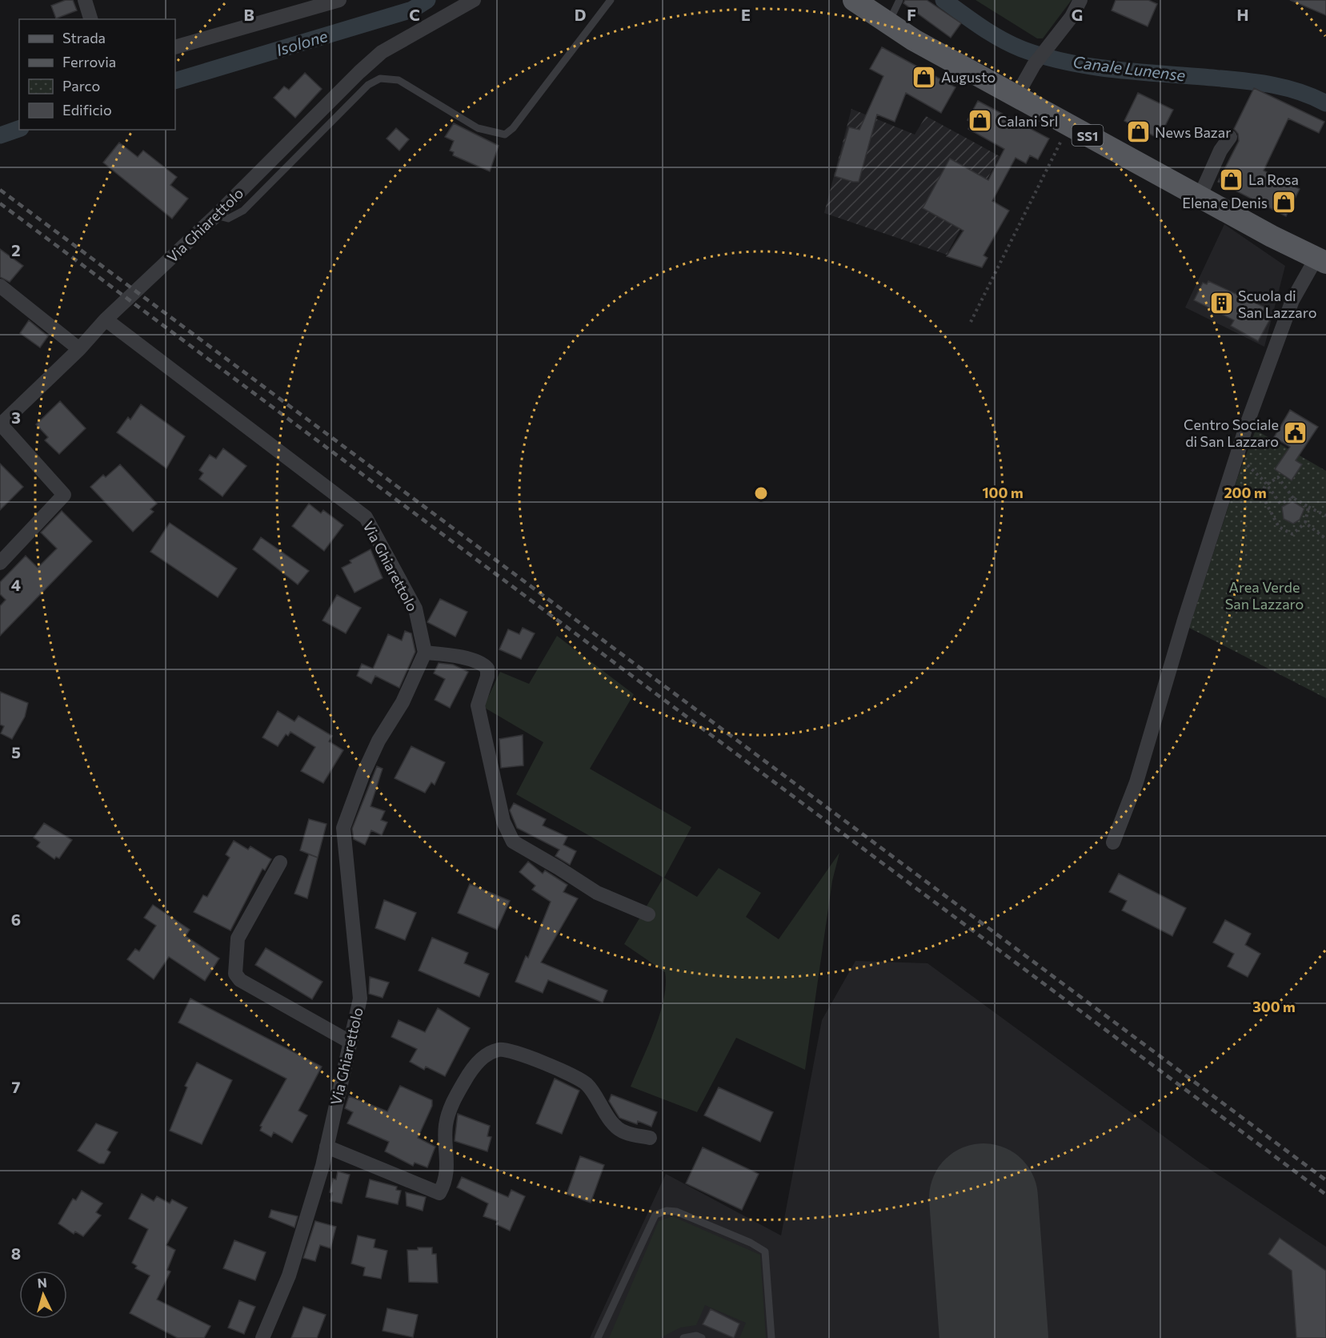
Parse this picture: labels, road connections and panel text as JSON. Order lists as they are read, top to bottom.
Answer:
{
  "streets": {
    "main road": ["SS1"],
    "street": ["Via Ghiarettolo"]
  },
  "water": ["Isolone", "Canale Lunense"],
  "parks": ["Area Verde San Lazzaro"],
  "places": {
    "shop": [
      "Augusto",
      "Calani Srl",
      "News Bazar",
      "La Rosa",
      "Elena e Denis"
    ],
    "building": ["Scuola di San Lazzaro"],
    "public building": ["Centro Sociale di San Lazzaro"]
  },
  "legend": [
    "Strada",
    "Ferrovia",
    "Parco",
    "Edificio"
  ],
  "north": "top",
  "grid": {
    "columns": [
      "B",
      "C",
      "D",
      "E",
      "F",
      "G",
      "H"
    ],
    "rows": [
      "2",
      "3",
      "4",
      "5",
      "6",
      "7",
      "8"
    ]
  },
  "rings": ["100 m", "200 m", "300 m"]
}
